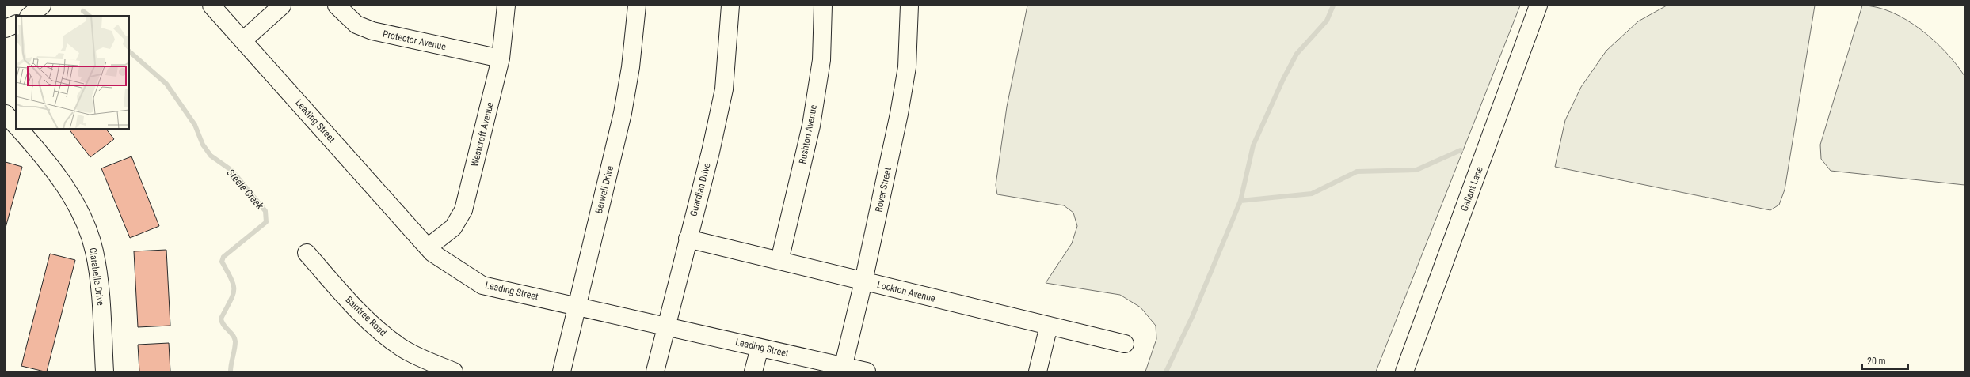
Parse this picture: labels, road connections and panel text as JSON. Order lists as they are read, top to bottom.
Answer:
{
  "streets": {
    "street": [
      "Protector Avenue",
      "Leading Street",
      "Westcroft Avenue",
      "Rushton Avenue",
      "Gallant Lane",
      "Barwell Drive",
      "Guardian Drive",
      "Rover Street",
      "Clarabelle Drive",
      "Lockton Avenue",
      "Baintree Road"
    ]
  },
  "crossings": [
    ["Protector Avenue", "Westcroft Avenue"],
    ["Leading Street", "Westcroft Avenue"],
    ["Leading Street", "Barwell Drive"],
    ["Leading Street", "Guardian Drive"],
    ["Leading Street", "Rover Street"],
    ["Rushton Avenue", "Lockton Avenue"],
    ["Guardian Drive", "Lockton Avenue"],
    ["Rover Street", "Lockton Avenue"]
  ],
  "water": ["Steele Creek"],
  "scale_bar": "20 m"
}
